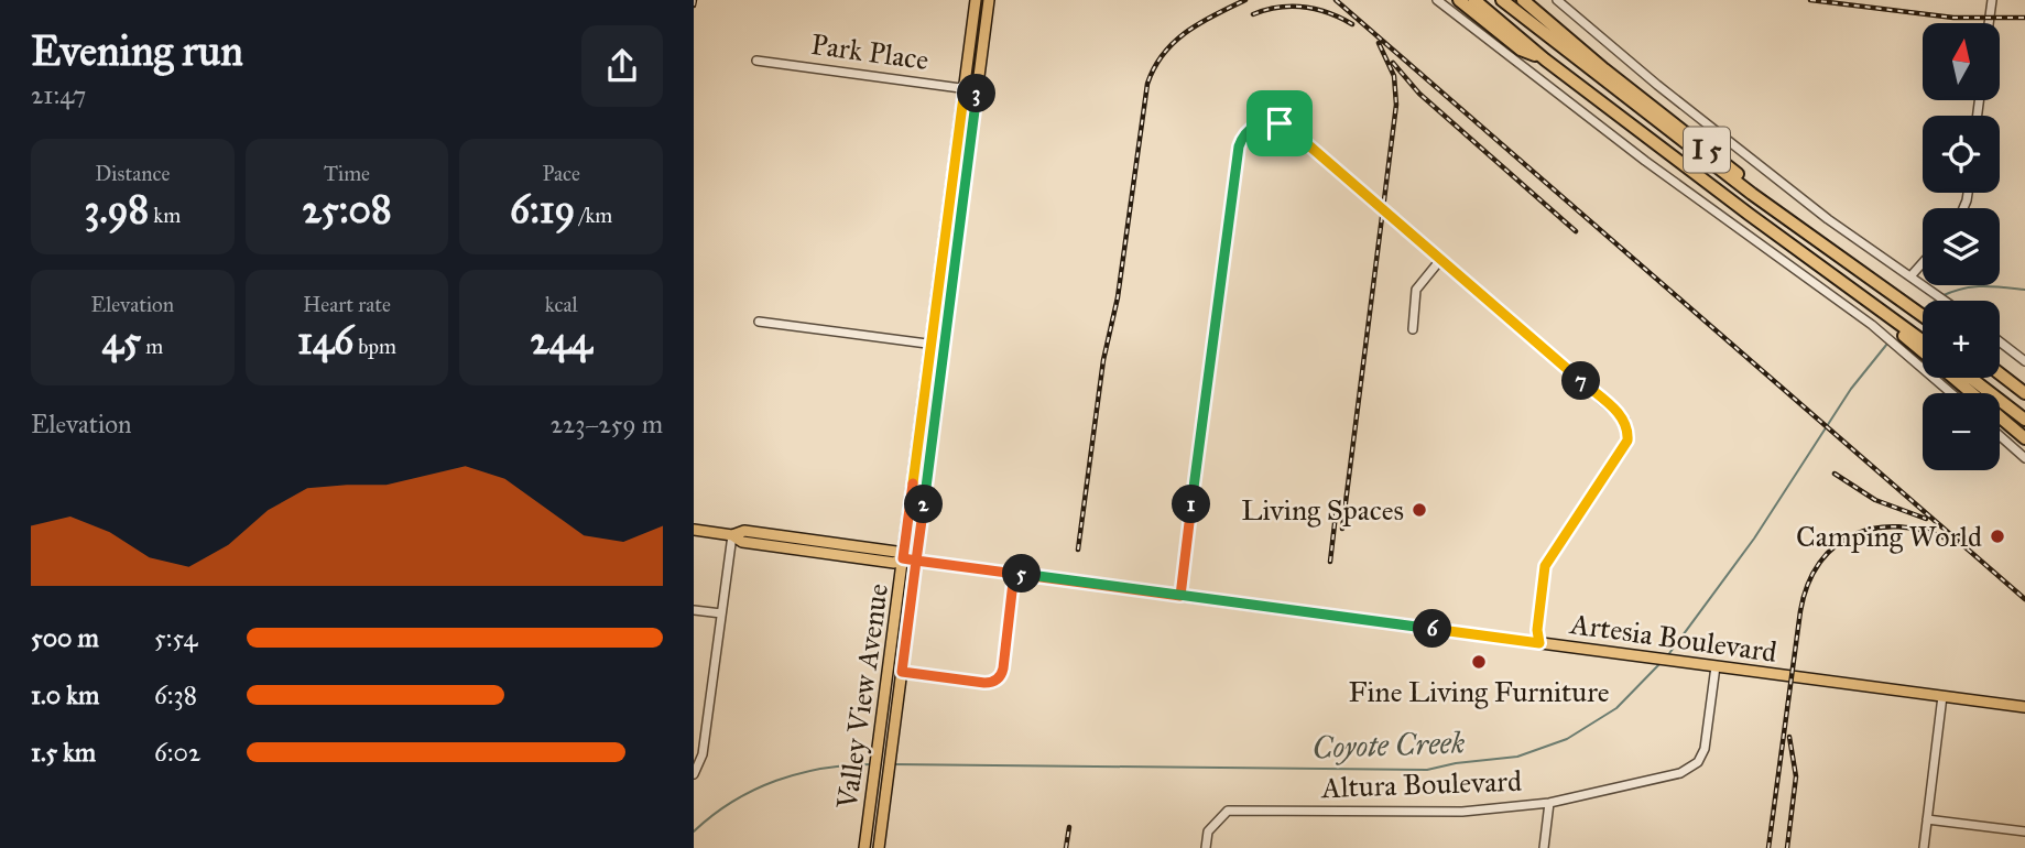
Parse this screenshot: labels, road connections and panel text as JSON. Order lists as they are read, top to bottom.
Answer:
{
  "streets": {
    "highway": ["I 5"],
    "main road": ["Artesia Boulevard", "Valley View Avenue"],
    "street": ["Park Place", "Altura Boulevard"]
  },
  "crossings": [
    ["Park Place", "Valley View Avenue"],
    ["Artesia Boulevard", "Valley View Avenue"],
    ["Artesia Boulevard", "Altura Boulevard"]
  ],
  "water": ["Coyote Creek"],
  "places": ["Living Spaces", "Camping World", "Fine Living Furniture"],
  "north": "top",
  "page": {
    "heading": ["Evening run", "21:47"],
    "map_buttons": ["+", "−"],
    "pins": [
      "3",
      "7",
      "1",
      "2",
      "5",
      "6"
    ],
    "stats": [
      ["Distance", "3.98 km"],
      ["Time", "25:08"],
      ["Pace", "6:19 /km"],
      ["Elevation", "45 m"],
      ["Heart rate", "146 bpm"],
      ["kcal", "244"]
    ],
    "chart": ["Elevation", "223–259 m"],
    "list": [
      {
        "name": "500 m",
        "note": "5:54"
      },
      {
        "name": "1.0 km",
        "note": "6:38"
      },
      {
        "name": "1.5 km",
        "note": "6:02"
      }
    ]
  }
}
